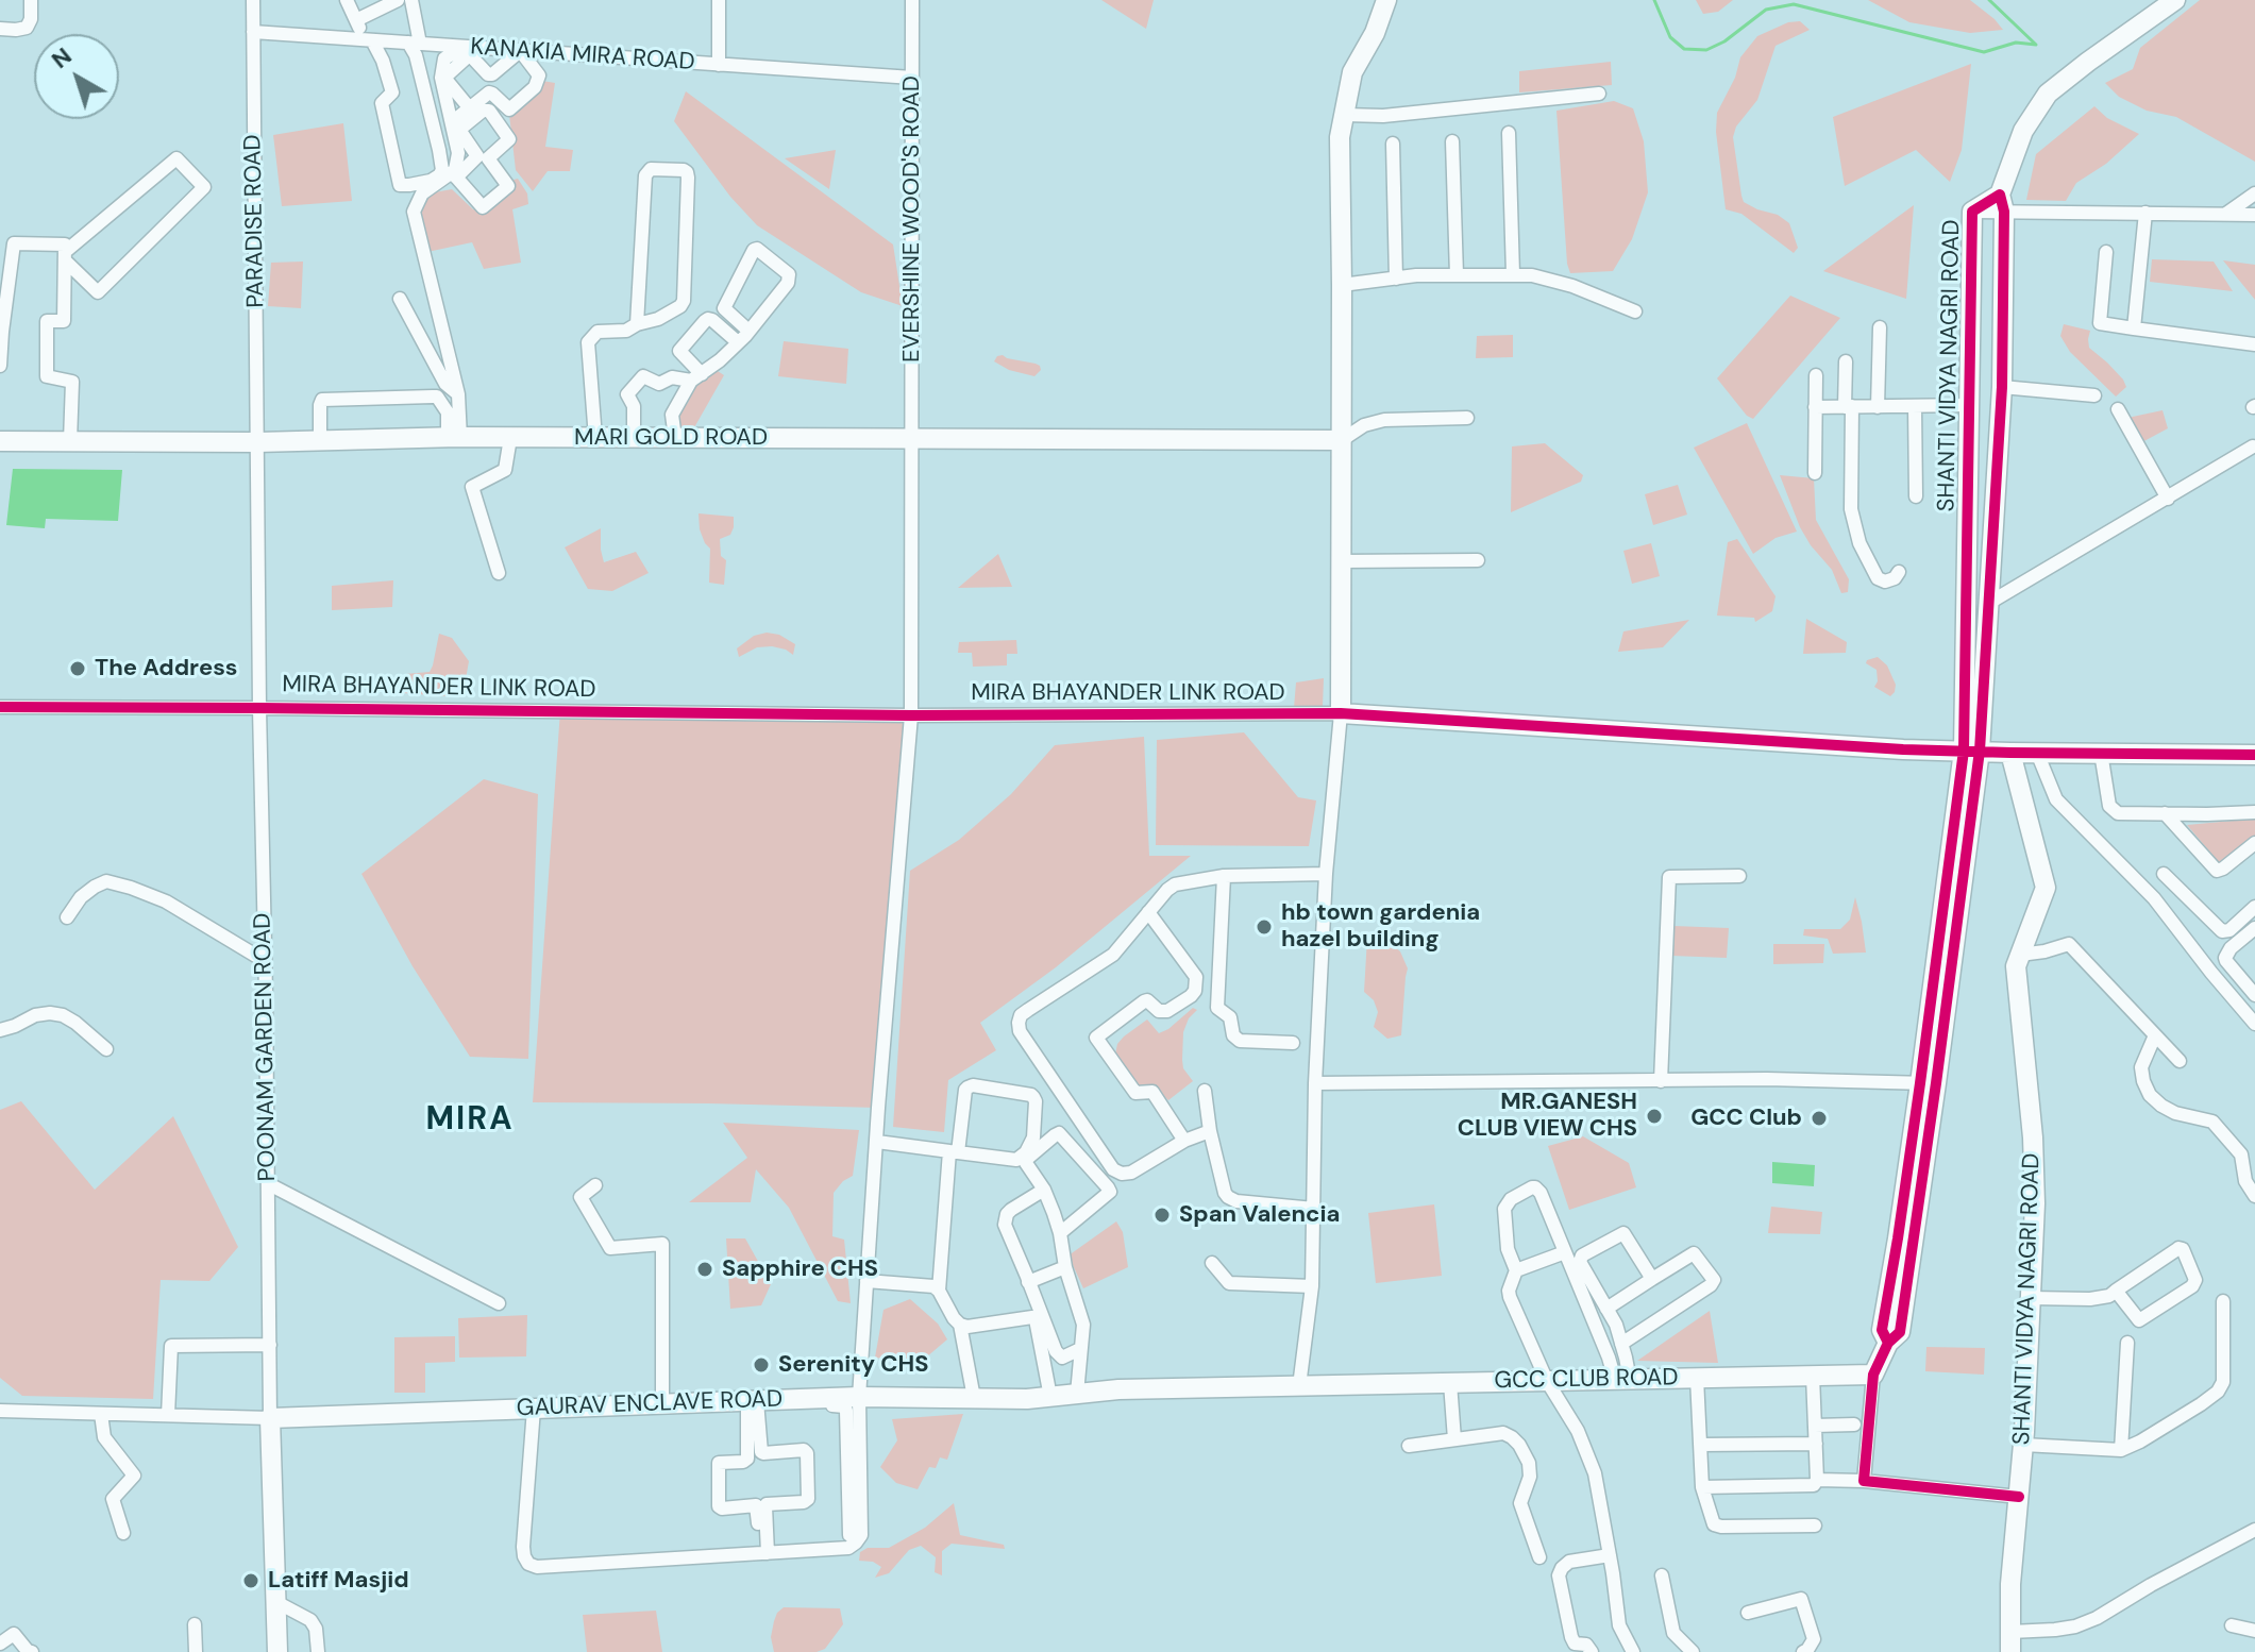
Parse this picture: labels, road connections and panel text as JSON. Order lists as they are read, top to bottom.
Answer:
{
  "streets": {
    "street": [
      "KANAKIA MIRA ROAD",
      "EVERSHINE WOOD'S ROAD",
      "PARADISE ROAD",
      "SHANTI VIDYA NAGRI ROAD",
      "MARI GOLD ROAD",
      "MIRA BHAYANDER LINK ROAD",
      "POONAM GARDEN ROAD",
      "GCC CLUB ROAD",
      "GAURAV ENCLAVE ROAD"
    ]
  },
  "crossings": [
    ["KANAKIA MIRA ROAD", "EVERSHINE WOOD'S ROAD"],
    ["KANAKIA MIRA ROAD", "PARADISE ROAD"],
    ["EVERSHINE WOOD'S ROAD", "MARI GOLD ROAD"],
    ["EVERSHINE WOOD'S ROAD", "MIRA BHAYANDER LINK ROAD"],
    ["EVERSHINE WOOD'S ROAD", "GAURAV ENCLAVE ROAD"],
    ["PARADISE ROAD", "MARI GOLD ROAD"],
    ["PARADISE ROAD", "POONAM GARDEN ROAD"],
    ["SHANTI VIDYA NAGRI ROAD", "MIRA BHAYANDER LINK ROAD"],
    ["MARI GOLD ROAD", "POONAM GARDEN ROAD"],
    ["MIRA BHAYANDER LINK ROAD", "POONAM GARDEN ROAD"],
    ["POONAM GARDEN ROAD", "GAURAV ENCLAVE ROAD"],
    ["GCC CLUB ROAD", "GAURAV ENCLAVE ROAD"]
  ],
  "districts": ["MIRA"],
  "places": [
    "The Address",
    "hb town gardenia hazel building",
    "MR.GANESH CLUB VIEW CHS",
    "GCC Club",
    "Span Valencia",
    "Sapphire CHS",
    "Serenity CHS",
    "Latiff Masjid"
  ],
  "north": "top left"
}
